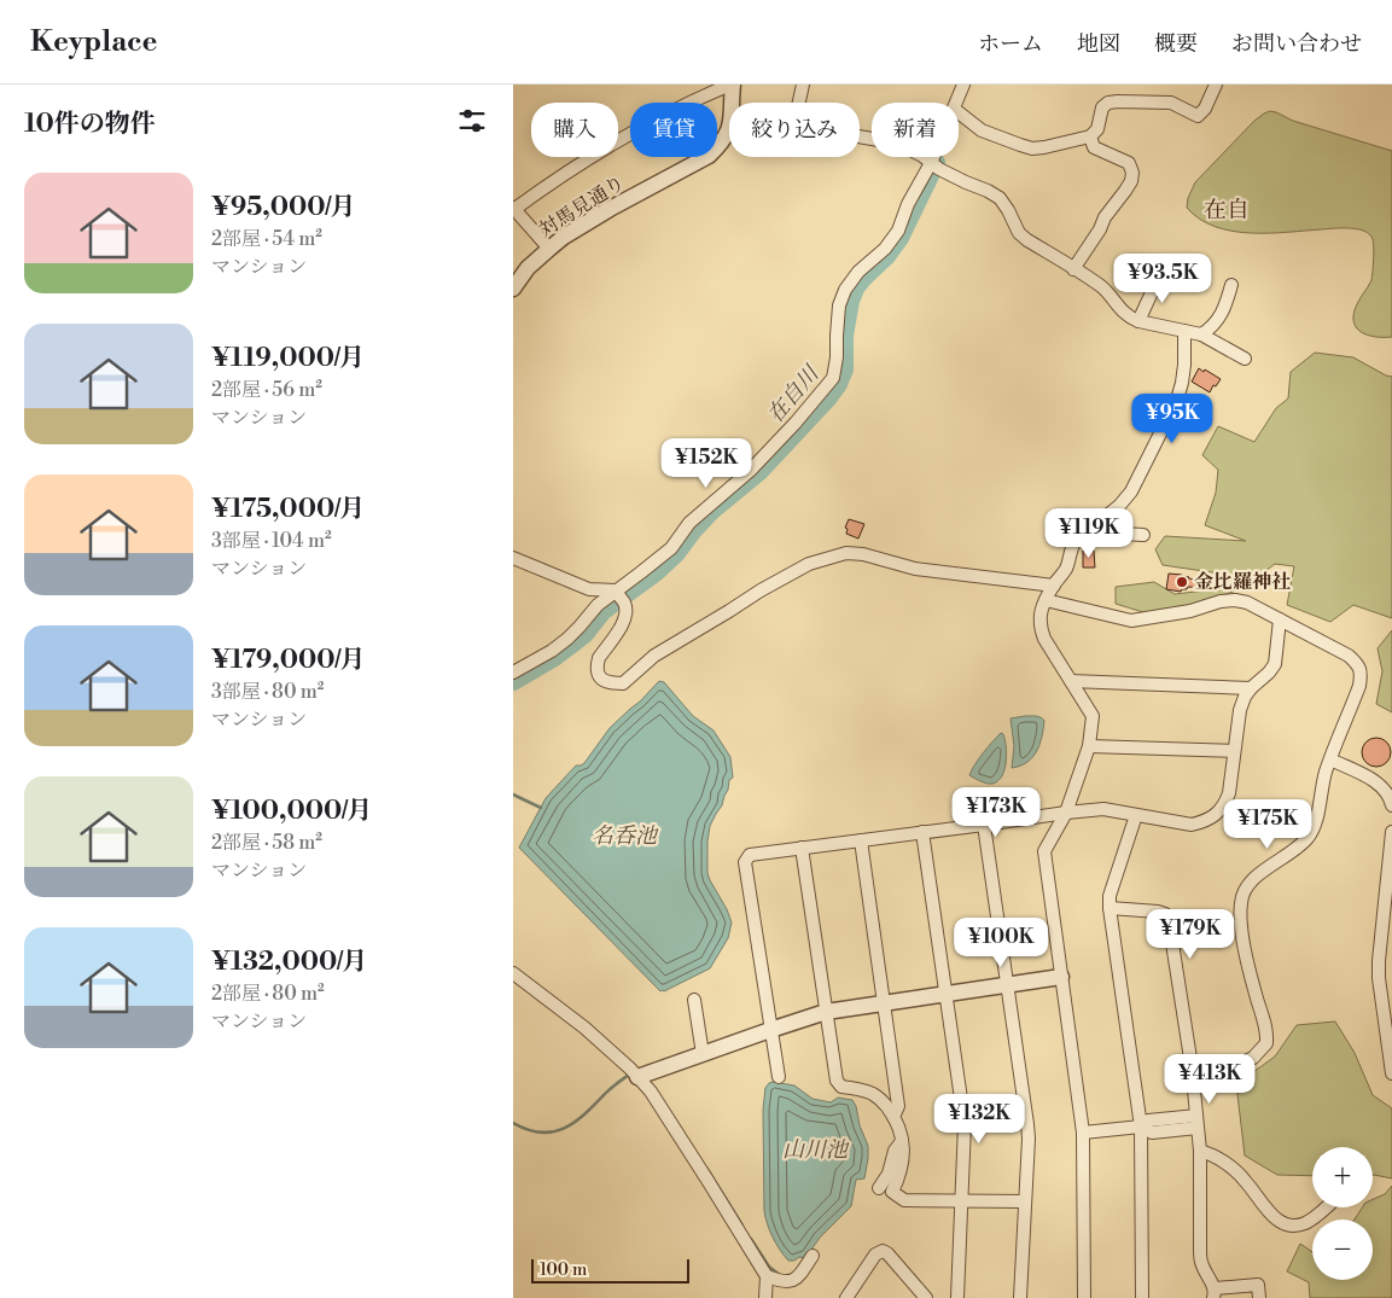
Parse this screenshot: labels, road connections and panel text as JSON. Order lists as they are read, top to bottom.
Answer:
{
  "streets": {
    "street": ["対馬見通り"]
  },
  "districts": ["在自"],
  "water": ["在自川", "名呑池", "山川池"],
  "places": ["金比羅神社"],
  "scale_bar": "100 m",
  "page": {
    "header": "Keyplace",
    "nav": [
      "ホーム",
      "地図",
      "概要",
      "お問い合わせ"
    ],
    "heading": "10件の物件",
    "chip": [
      "購入",
      "賃貸",
      "絞り込み",
      "新着"
    ],
    "list": [
      {
        "name": "¥95,000/月",
        "note": "2部屋 · 54 m² · マンション"
      },
      {
        "name": "¥119,000/月",
        "note": "2部屋 · 56 m² · マンション"
      },
      {
        "name": "¥175,000/月",
        "note": "3部屋 · 104 m² · マンション"
      },
      {
        "name": "¥179,000/月",
        "note": "3部屋 · 80 m² · マンション"
      },
      {
        "name": "¥100,000/月",
        "note": "2部屋 · 58 m² · マンション"
      },
      {
        "name": "¥132,000/月",
        "note": "2部屋 · 80 m² · マンション"
      }
    ],
    "price": [
      "¥93.5K",
      "¥95K",
      "¥152K",
      "¥119K",
      "¥173K",
      "¥175K",
      "¥179K",
      "¥100K",
      "¥413K",
      "¥132K"
    ],
    "map_buttons": ["+", "−"],
    "scale": "100 m"
  }
}
